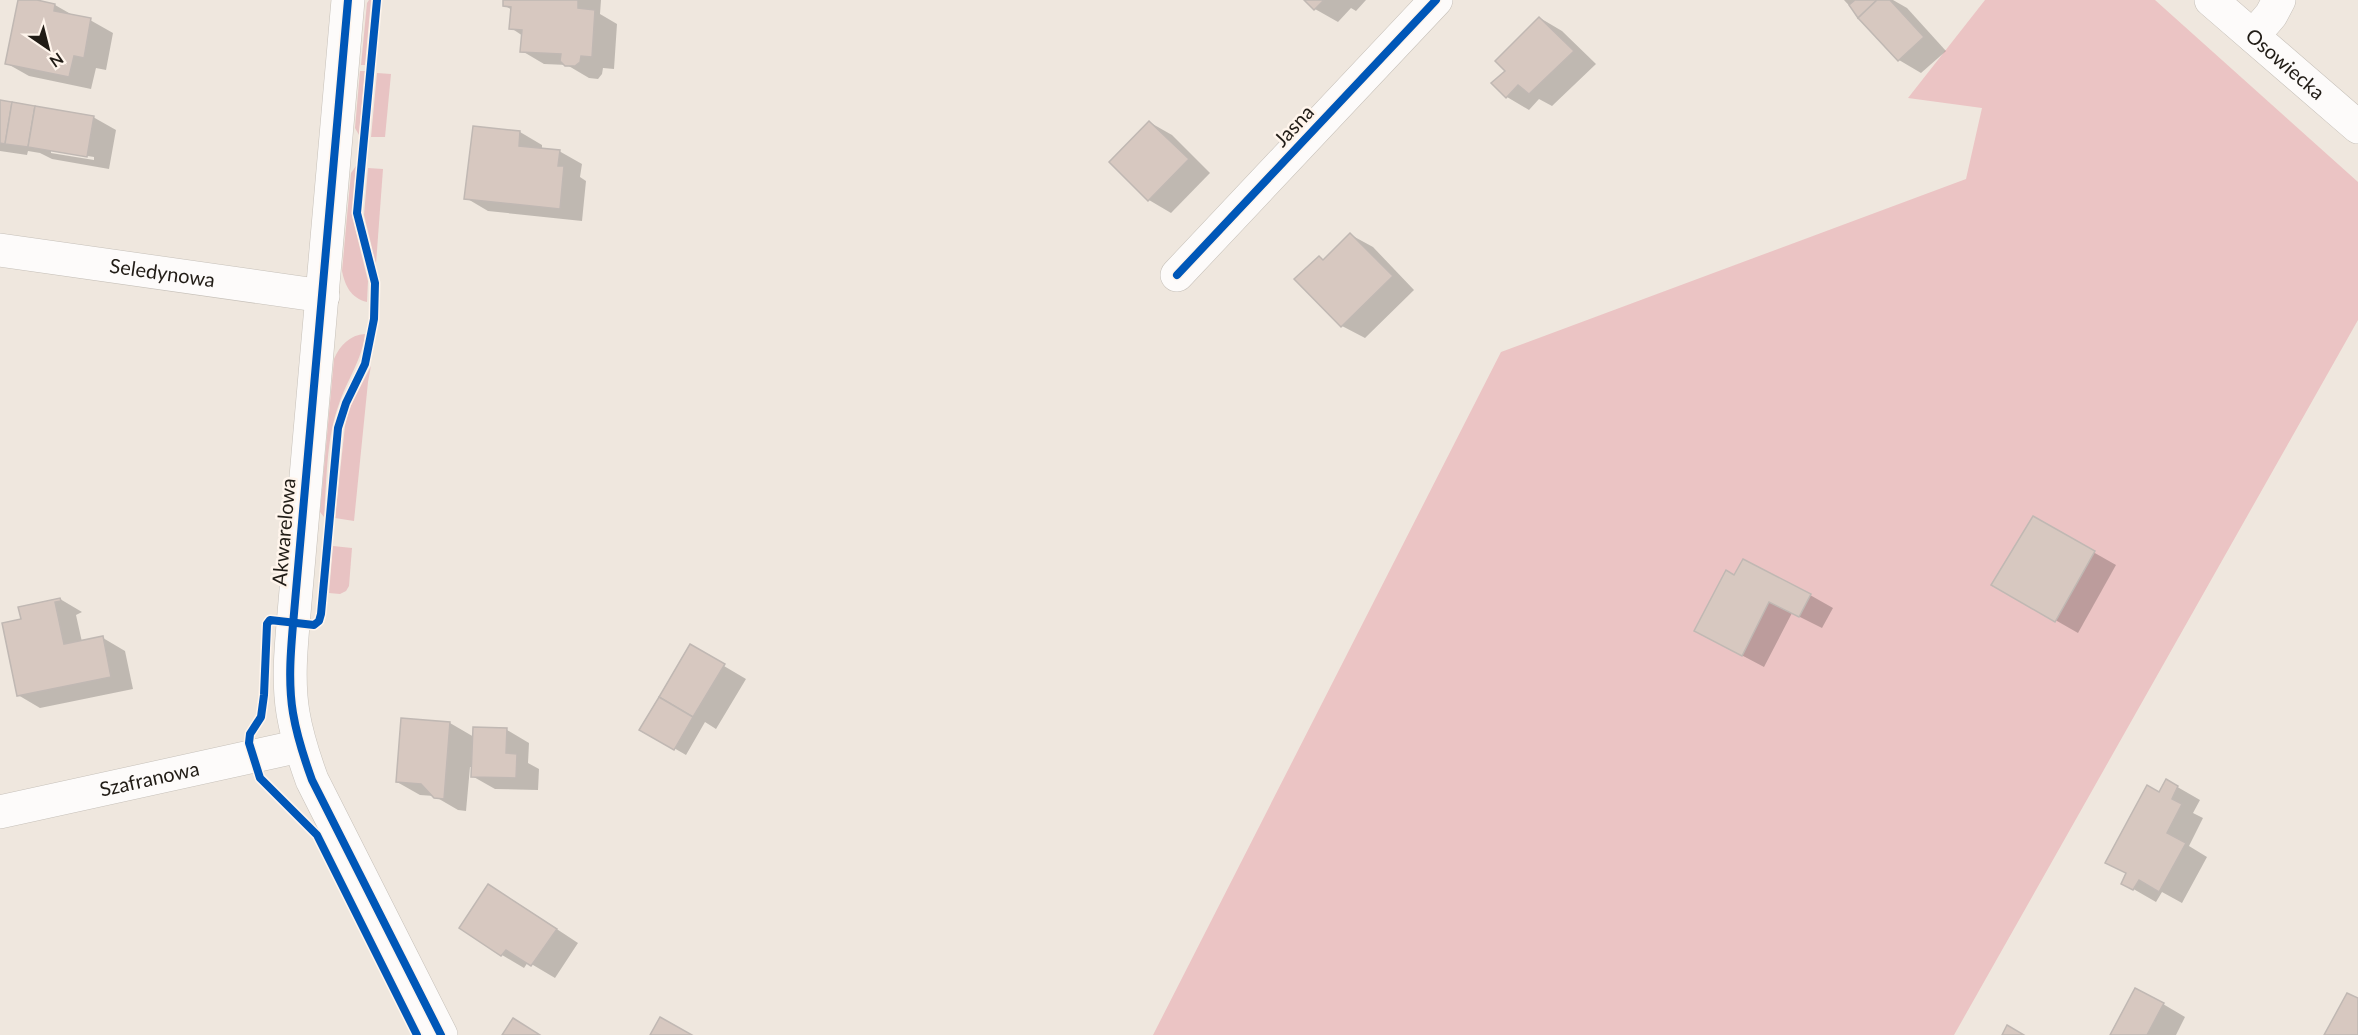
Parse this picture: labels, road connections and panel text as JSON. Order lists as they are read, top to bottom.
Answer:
{
  "streets": {
    "street": [
      "Osowiecka",
      "Jasna",
      "Seledynowa",
      "Akwarelowa",
      "Szafranowa"
    ]
  },
  "crossings": [
    ["Seledynowa", "Akwarelowa"],
    ["Akwarelowa", "Szafranowa"]
  ],
  "north": "bottom right"
}
